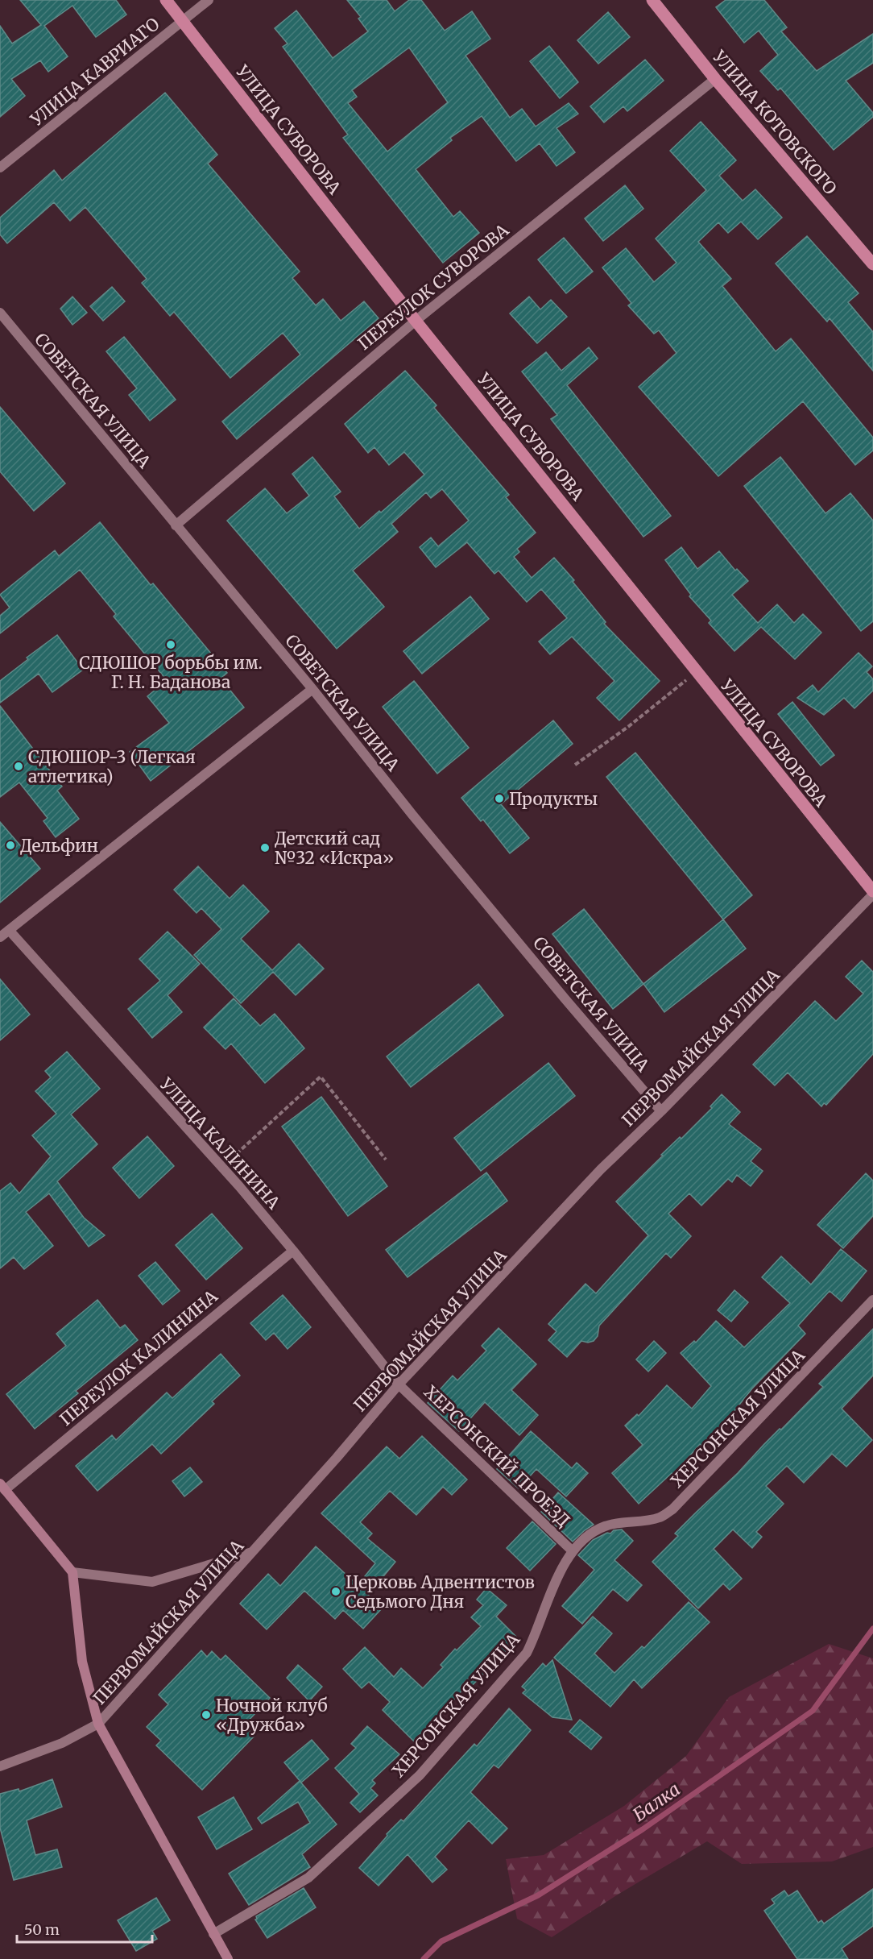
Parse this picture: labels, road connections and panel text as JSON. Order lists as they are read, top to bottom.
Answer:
{
  "streets": {
    "main road": ["УЛИЦА КОТОВСКОГО", "УЛИЦА СУВОРОВА"],
    "street": [
      "УЛИЦА КАВРИАГО",
      "ПЕРЕУЛОК СУВОРОВА",
      "СОВЕТСКАЯ УЛИЦА",
      "ПЕРВОМАЙСКАЯ УЛИЦА",
      "УЛИЦА КАЛИНИНА",
      "ПЕРЕУЛОК КАЛИНИНА",
      "ХЕРСОНСКАЯ УЛИЦА",
      "ХЕРСОНСКИЙ ПРОЕЗД"
    ]
  },
  "crossings": [
    ["УЛИЦА КАВРИАГО", "УЛИЦА СУВОРОВА"],
    ["УЛИЦА КОТОВСКОГО", "ПЕРЕУЛОК СУВОРОВА"],
    ["УЛИЦА СУВОРОВА", "ПЕРЕУЛОК СУВОРОВА"],
    ["УЛИЦА СУВОРОВА", "ПЕРВОМАЙСКАЯ УЛИЦА"],
    ["ПЕРЕУЛОК СУВОРОВА", "СОВЕТСКАЯ УЛИЦА"],
    ["СОВЕТСКАЯ УЛИЦА", "ПЕРВОМАЙСКАЯ УЛИЦА"],
    ["ПЕРВОМАЙСКАЯ УЛИЦА", "УЛИЦА КАЛИНИНА"],
    ["ПЕРВОМАЙСКАЯ УЛИЦА", "ХЕРСОНСКИЙ ПРОЕЗД"],
    ["УЛИЦА КАЛИНИНА", "ПЕРЕУЛОК КАЛИНИНА"],
    ["УЛИЦА КАЛИНИНА", "ХЕРСОНСКИЙ ПРОЕЗД"],
    ["ХЕРСОНСКАЯ УЛИЦА", "ХЕРСОНСКИЙ ПРОЕЗД"]
  ],
  "water": ["Балка"],
  "places": [
    "СДЮШОР борьбы им. Г. Н. Баданова",
    "СДЮШОР-3 (Легкая атлетика)",
    "Продукты",
    "Дельфин",
    "Детский сад №32 «Искра»",
    "Церковь Адвентистов Седьмого Дня",
    "Ночной клуб «Дружба»"
  ],
  "scale_bar": "50 m"
}
